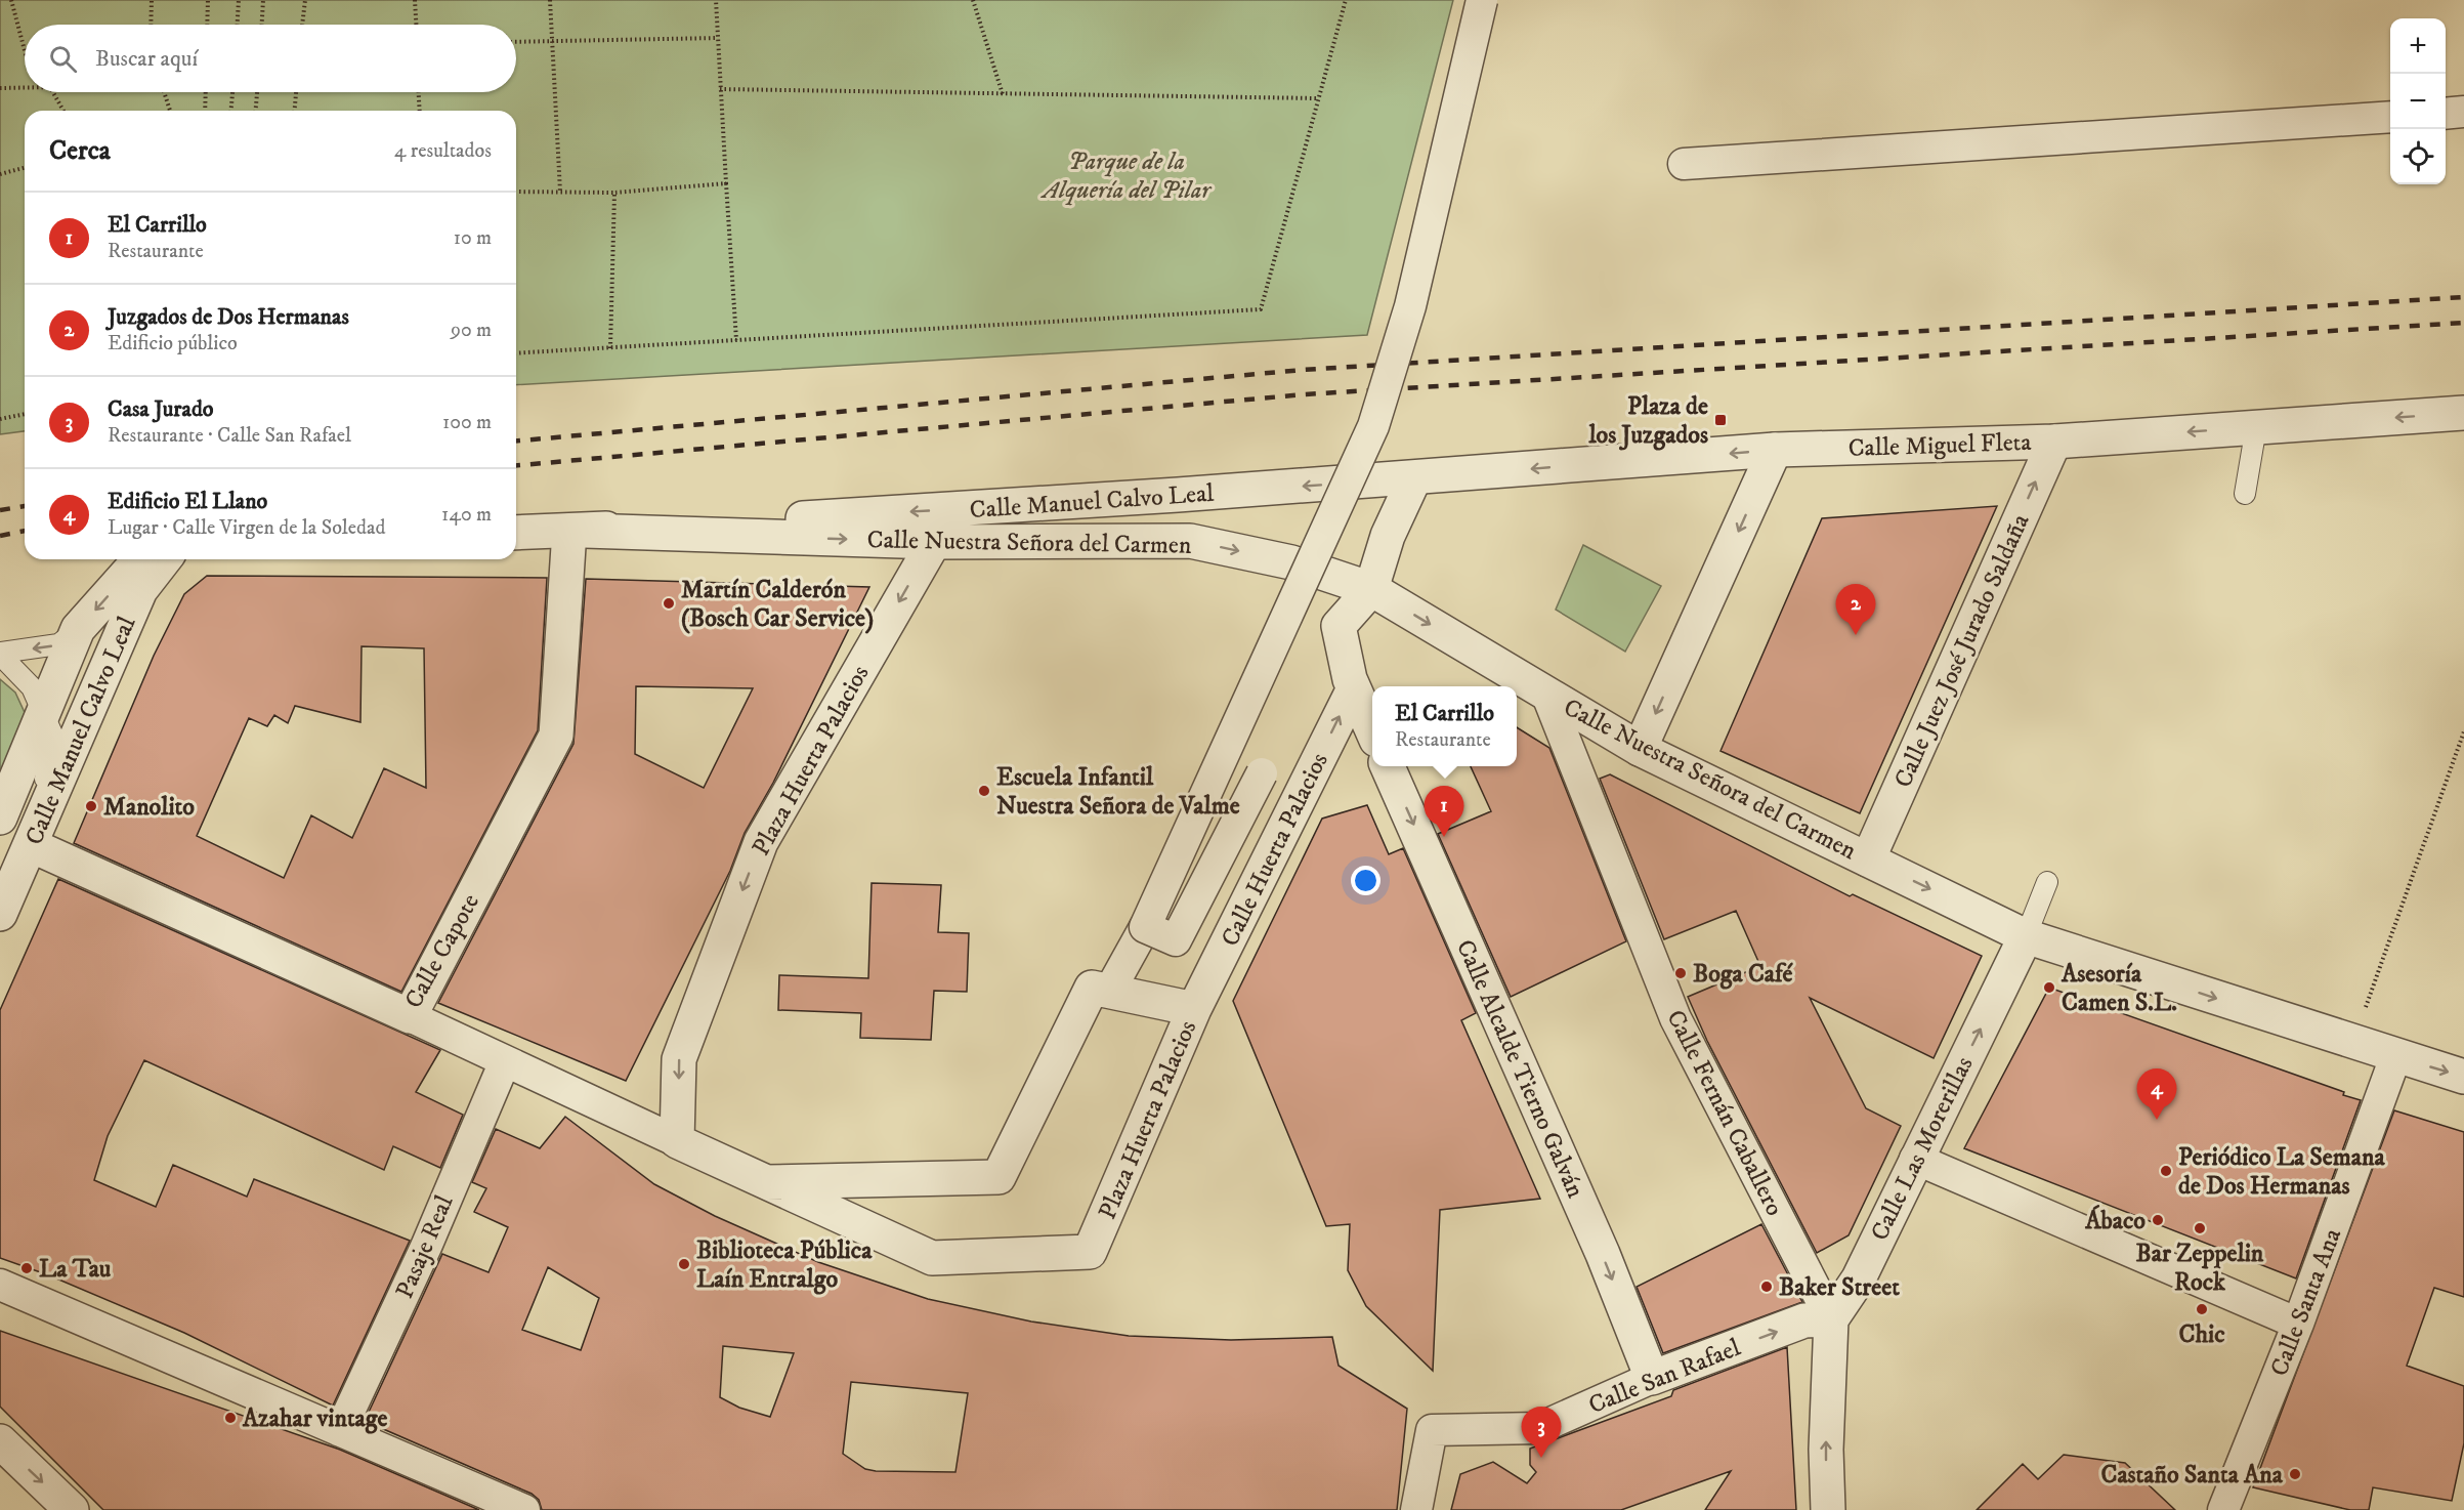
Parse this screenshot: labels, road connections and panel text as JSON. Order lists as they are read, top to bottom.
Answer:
{
  "streets": {
    "street": [
      "Calle Miguel Fleta",
      "Calle Manuel Calvo Leal",
      "Calle Nuestra Señora del Carmen",
      "Calle Juez José Jurado Saldaña",
      "Plaza Huerta Palacios",
      "Calle Huerta Palacios",
      "Calle Capote",
      "Calle Alcalde Tierno Galván",
      "Calle Fernán Caballero",
      "Calle Las Morerillas",
      "Pasaje Real",
      "Calle Santa Ana",
      "Calle San Rafael"
    ]
  },
  "crossings": [
    ["Calle Miguel Fleta", "Calle Manuel Calvo Leal"],
    ["Calle Miguel Fleta", "Calle Juez José Jurado Saldaña"],
    ["Calle Manuel Calvo Leal", "Calle Nuestra Señora del Carmen"],
    ["Calle Manuel Calvo Leal", "Plaza Huerta Palacios"],
    ["Calle Manuel Calvo Leal", "Calle Capote"],
    ["Calle Nuestra Señora del Carmen", "Calle Juez José Jurado Saldaña"],
    ["Calle Nuestra Señora del Carmen", "Plaza Huerta Palacios"],
    ["Calle Nuestra Señora del Carmen", "Calle Capote"],
    ["Calle Nuestra Señora del Carmen", "Calle Fernán Caballero"],
    ["Calle Nuestra Señora del Carmen", "Calle Las Morerillas"],
    ["Calle Nuestra Señora del Carmen", "Calle Santa Ana"],
    ["Plaza Huerta Palacios", "Calle Huerta Palacios"],
    ["Calle Alcalde Tierno Galván", "Calle San Rafael"],
    ["Calle Fernán Caballero", "Calle Las Morerillas"],
    ["Calle Fernán Caballero", "Calle San Rafael"],
    ["Calle Las Morerillas", "Calle San Rafael"]
  ],
  "one_way": [
    "Calle Manuel Calvo Leal",
    "Calle Nuestra Señora del Carmen",
    "Calle Alcalde Tierno Galván",
    "Calle Las Morerillas",
    "Calle San Rafael"
  ],
  "parks": ["Parque de la Alquería del Pilar"],
  "places": {
    "transit": ["Plaza de los Juzgados"],
    "other": [
      "Martín Calderón (Bosch Car Service)",
      "Escuela Infantil Nuestra Señora de Valme",
      "Manolito",
      "Boga Café",
      "Asesoría Camen S.L.",
      "Periódico La Semana de Dos Hermanas",
      "Ábaco",
      "Bar Zeppelin Rock",
      "Biblioteca Pública Laín Entralgo",
      "La Tau",
      "Baker Street",
      "Chic",
      "Azahar vintage",
      "Castaño Santa Ana"
    ]
  },
  "page": {
    "map_buttons": ["+", "−"],
    "search": "Buscar aquí",
    "heading": ["Cerca", "4 resultados"],
    "list": [
      {
        "mark": "1",
        "name": "El Carrillo",
        "note": "Restaurante",
        "value": "10 m"
      },
      {
        "mark": "2",
        "name": "Juzgados de Dos Hermanas",
        "note": "Edificio público",
        "value": "90 m"
      },
      {
        "mark": "3",
        "name": "Casa Jurado",
        "note": "Restaurante · Calle San Rafael",
        "value": "100 m"
      },
      {
        "mark": "4",
        "name": "Edificio El Llano",
        "note": "Lugar · Calle Virgen de la Soledad",
        "value": "140 m"
      }
    ],
    "pins": [
      "2",
      "1",
      "4",
      "3"
    ],
    "popup": ["El Carrillo", "Restaurante"]
  }
}
